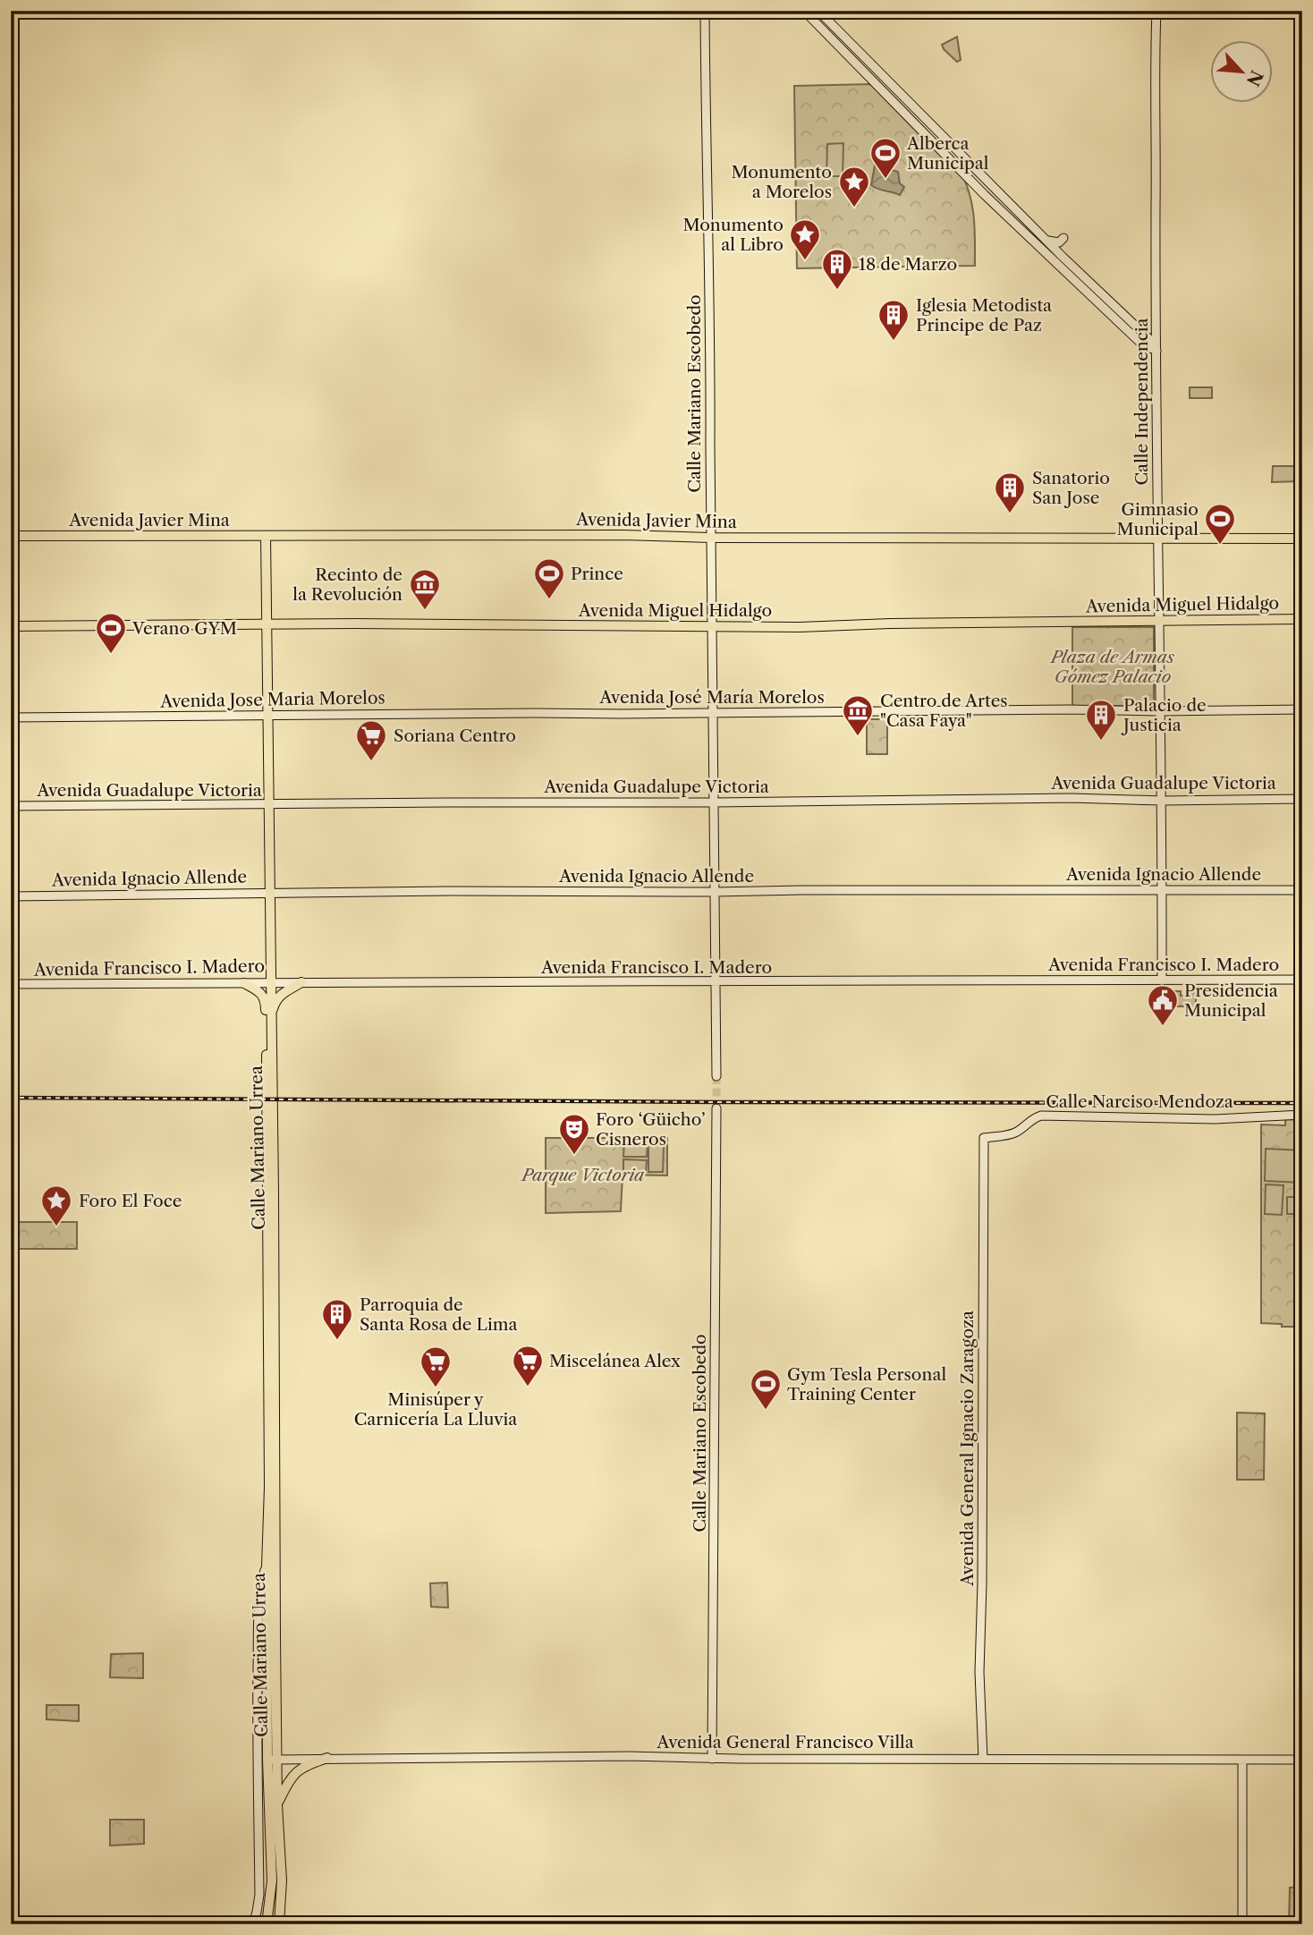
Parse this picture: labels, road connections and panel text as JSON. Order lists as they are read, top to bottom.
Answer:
{
  "streets": {
    "main road": [
      "Calle Mariano Escobedo",
      "Calle Independencia",
      "Avenida Javier Mina",
      "Avenida Miguel Hidalgo",
      "Avenida José María Morelos",
      "Avenida Jose Maria Morelos",
      "Avenida Guadalupe Victoria",
      "Avenida Ignacio Allende",
      "Avenida Francisco I. Madero",
      "Calle Narciso Mendoza",
      "Calle Mariano Urrea",
      "Avenida General Ignacio Zaragoza",
      "Avenida General Francisco Villa"
    ]
  },
  "crossings": [
    ["Calle Mariano Escobedo", "Avenida Javier Mina"],
    ["Calle Mariano Escobedo", "Avenida Miguel Hidalgo"],
    ["Calle Mariano Escobedo", "Avenida José María Morelos"],
    ["Calle Mariano Escobedo", "Avenida Guadalupe Victoria"],
    ["Calle Mariano Escobedo", "Avenida Ignacio Allende"],
    ["Calle Mariano Escobedo", "Avenida Francisco I. Madero"],
    ["Calle Mariano Escobedo", "Avenida General Francisco Villa"],
    ["Calle Independencia", "Avenida Javier Mina"],
    ["Calle Independencia", "Avenida Miguel Hidalgo"],
    ["Calle Independencia", "Avenida José María Morelos"],
    ["Calle Independencia", "Avenida Guadalupe Victoria"],
    ["Calle Independencia", "Avenida Ignacio Allende"],
    ["Calle Independencia", "Avenida Francisco I. Madero"],
    ["Avenida Javier Mina", "Calle Mariano Urrea"],
    ["Avenida Miguel Hidalgo", "Calle Mariano Urrea"],
    ["Avenida José María Morelos", "Avenida Jose Maria Morelos"],
    ["Avenida Jose Maria Morelos", "Calle Mariano Urrea"],
    ["Avenida Guadalupe Victoria", "Calle Mariano Urrea"],
    ["Avenida Ignacio Allende", "Calle Mariano Urrea"],
    ["Avenida Francisco I. Madero", "Calle Mariano Urrea"],
    ["Calle Narciso Mendoza", "Avenida General Ignacio Zaragoza"],
    ["Calle Mariano Urrea", "Avenida General Francisco Villa"],
    ["Avenida General Ignacio Zaragoza", "Avenida General Francisco Villa"]
  ],
  "parks": ["Plaza de Armas Gómez Palacio", "Parque Victoria"],
  "places": {
    "sports": [
      "Alberca Municipal",
      "Gimnasio Municipal",
      "Prince",
      "Verano GYM",
      "Gym Tesla Personal Training Center"
    ],
    "place": ["Monumento a Morelos", "Monumento al Libro", "Foro El Foce"],
    "building": [
      "18 de Marzo",
      "Iglesia Metodista Principe de Paz",
      "Sanatorio San Jose",
      "Palacio de Justicia",
      "Parroquia de Santa Rosa de Lima"
    ],
    "museum": ["Recinto de la Revolución", "Centro de Artes \"Casa Faya\""],
    "supermarket": ["Soriana Centro", "Miscelánea Alex", "Minisúper y Carnicería La Lluvia"],
    "public building": ["Presidencia Municipal"],
    "theatre": ["Foro ‘Güicho’ Cisneros"]
  },
  "north": "bottom right"
}
